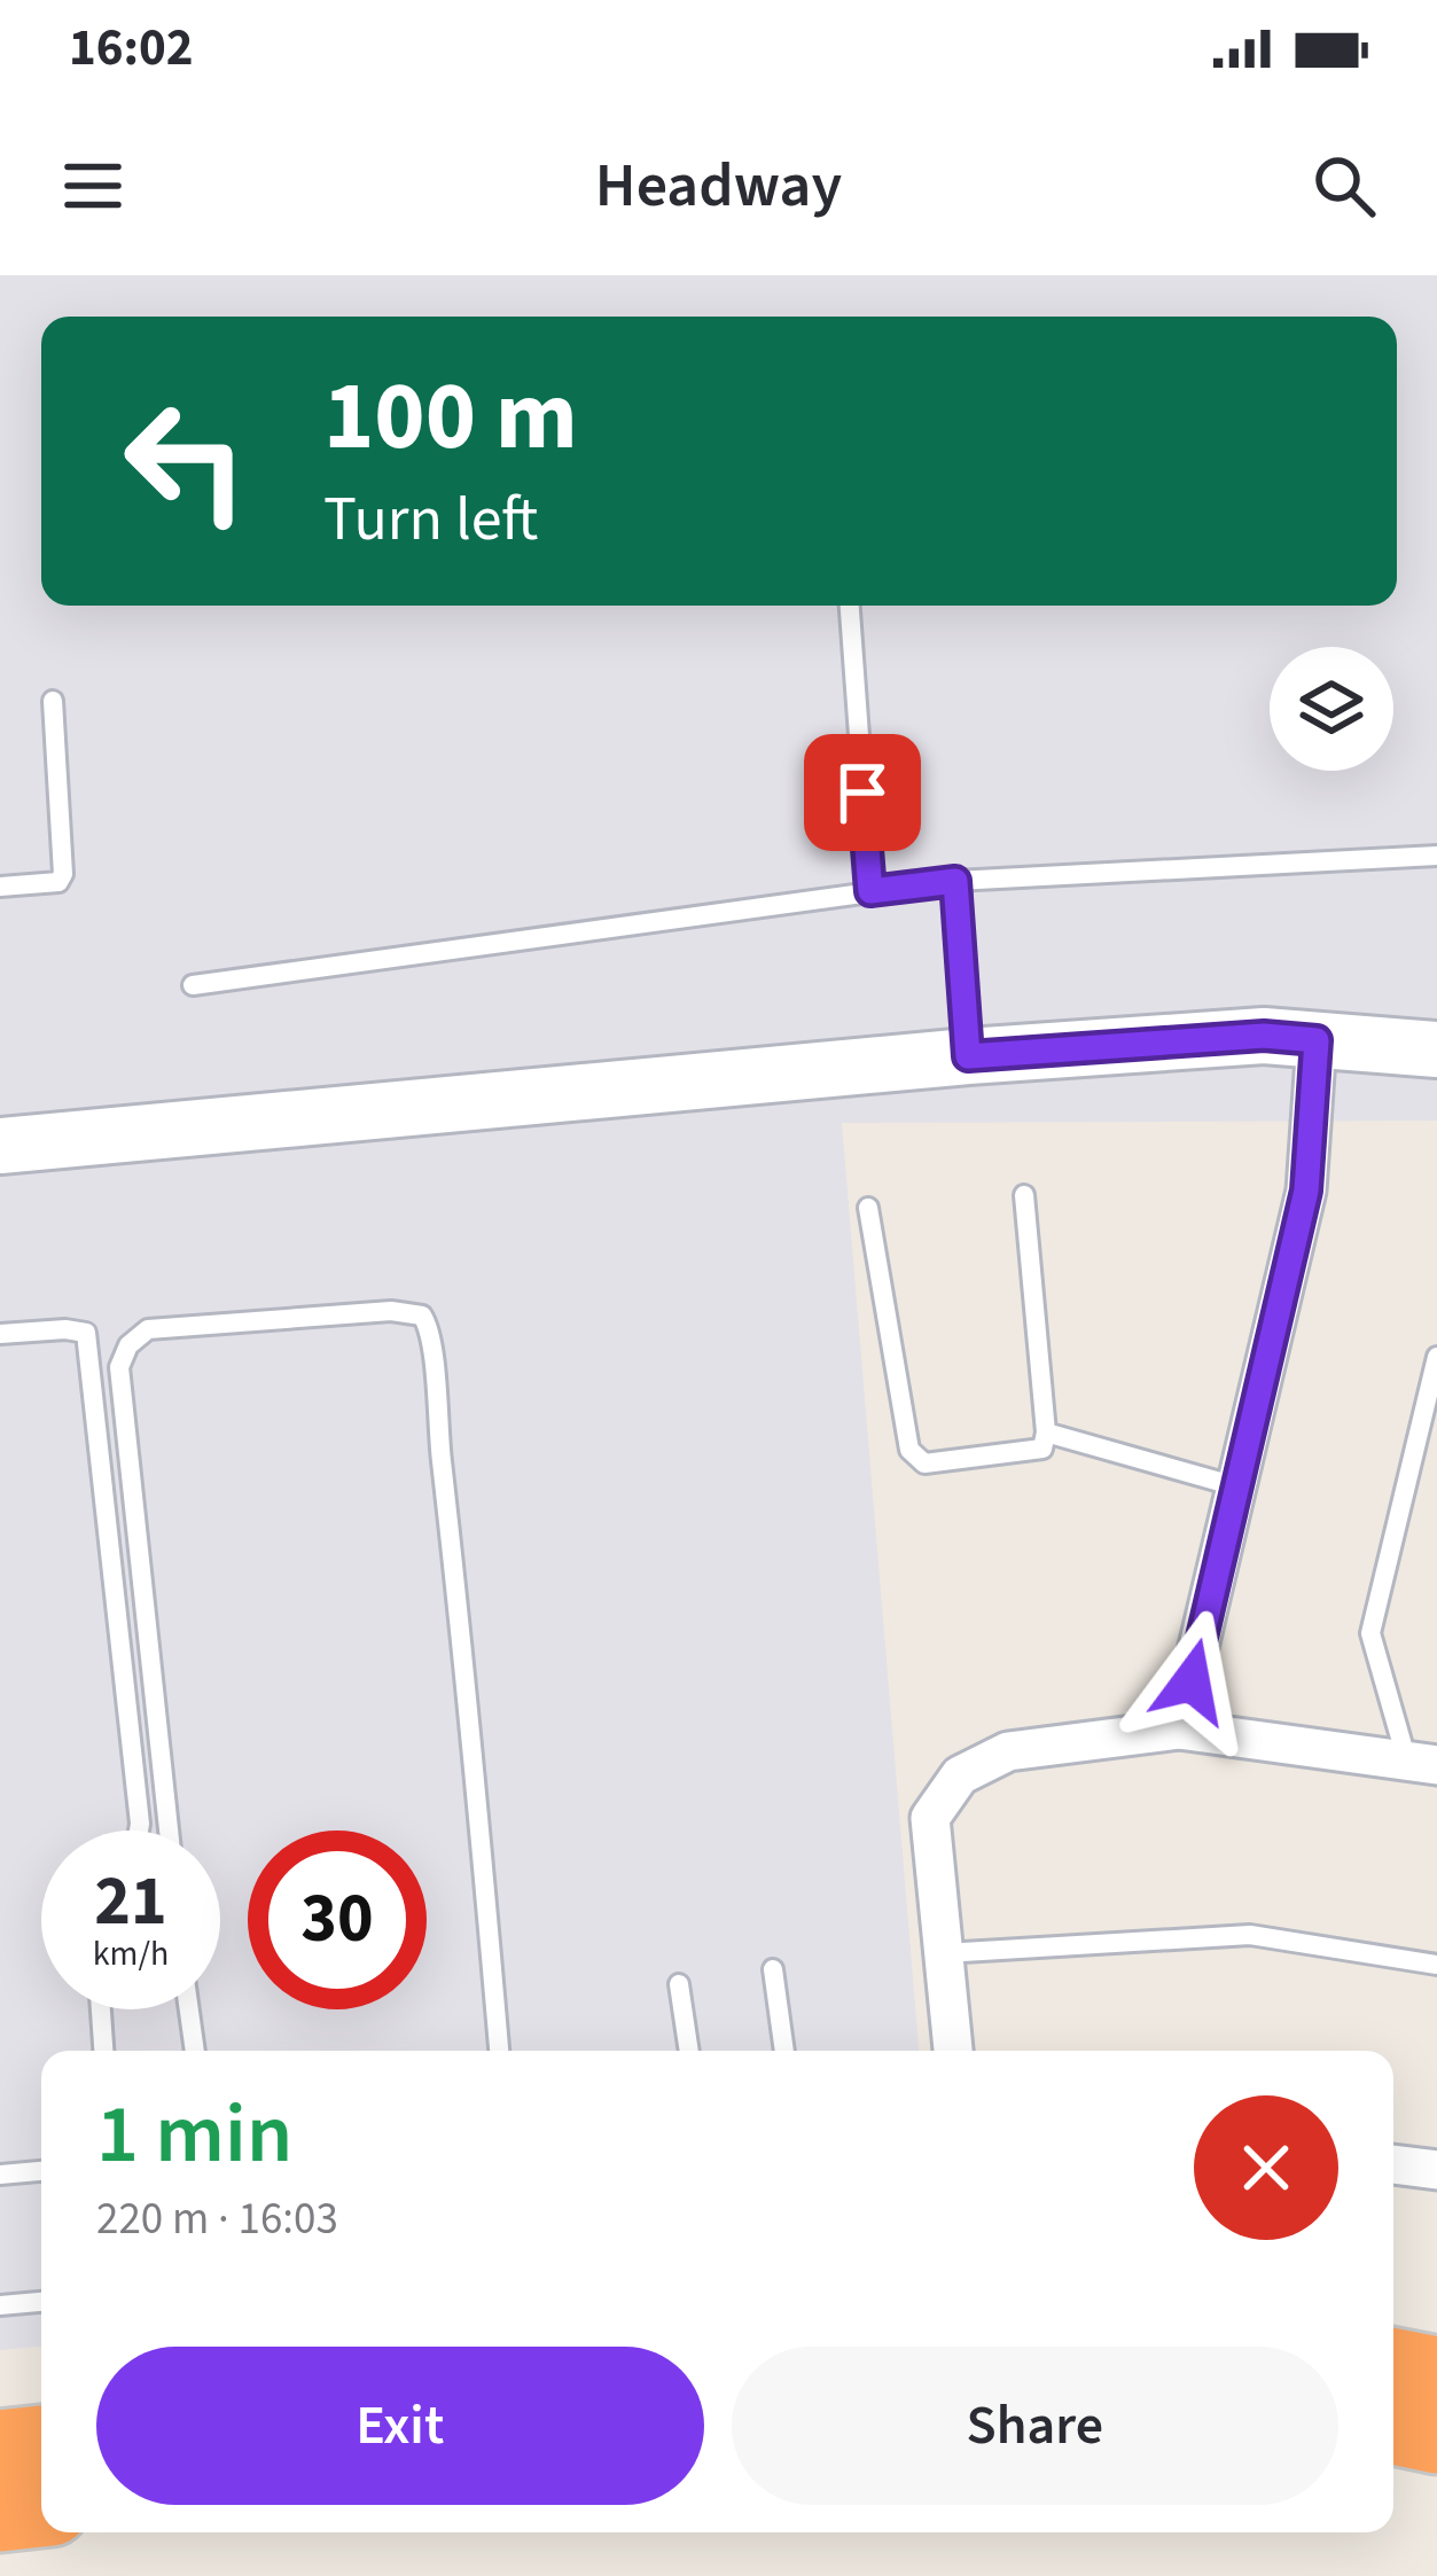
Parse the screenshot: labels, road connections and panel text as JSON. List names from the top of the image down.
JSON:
{
  "page": {
    "status": "16:02",
    "header": "Headway",
    "turn": ["100 m", "Turn left"],
    "speed": "21 km/h",
    "limit": "30",
    "heading": ["1 min", "220 m · 16:03"],
    "buttons": ["Exit", "Share"]
  }
}
